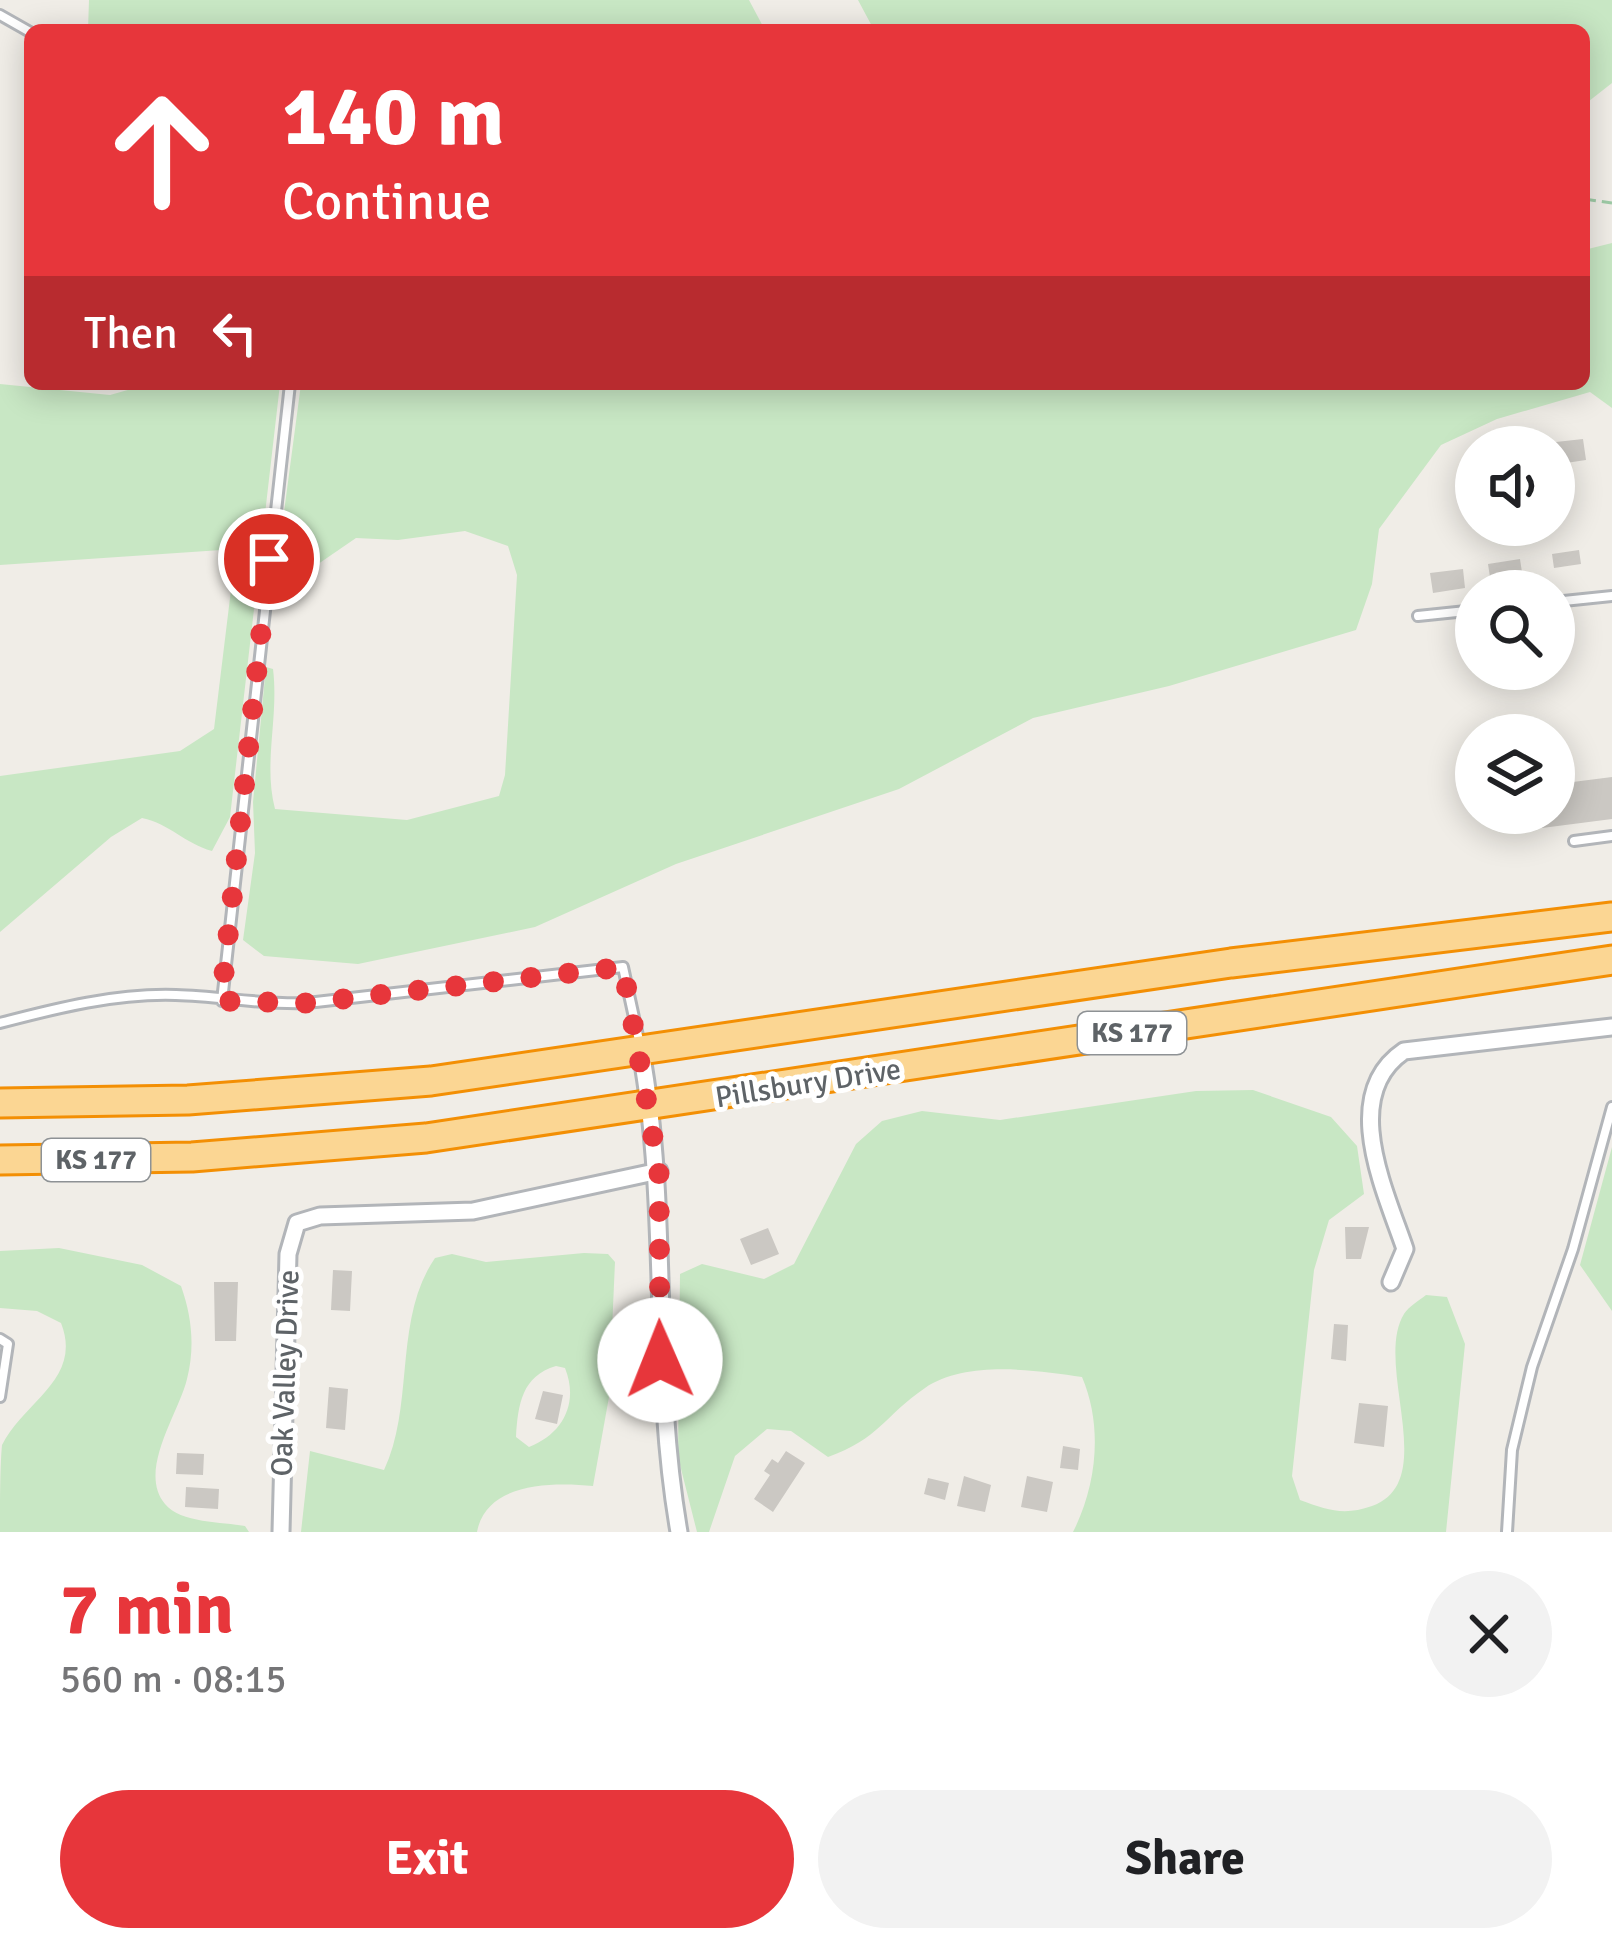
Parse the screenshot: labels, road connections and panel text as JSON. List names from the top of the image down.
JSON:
{
  "streets": {
    "highway": ["KS 177", "Pillsbury Drive"],
    "street": ["Oak Valley Drive"]
  },
  "page": {
    "turn": ["140 m", "Continue"],
    "then": "Then",
    "heading": ["7 min", "560 m · 08:15"],
    "buttons": ["Exit", "Share"]
  }
}
